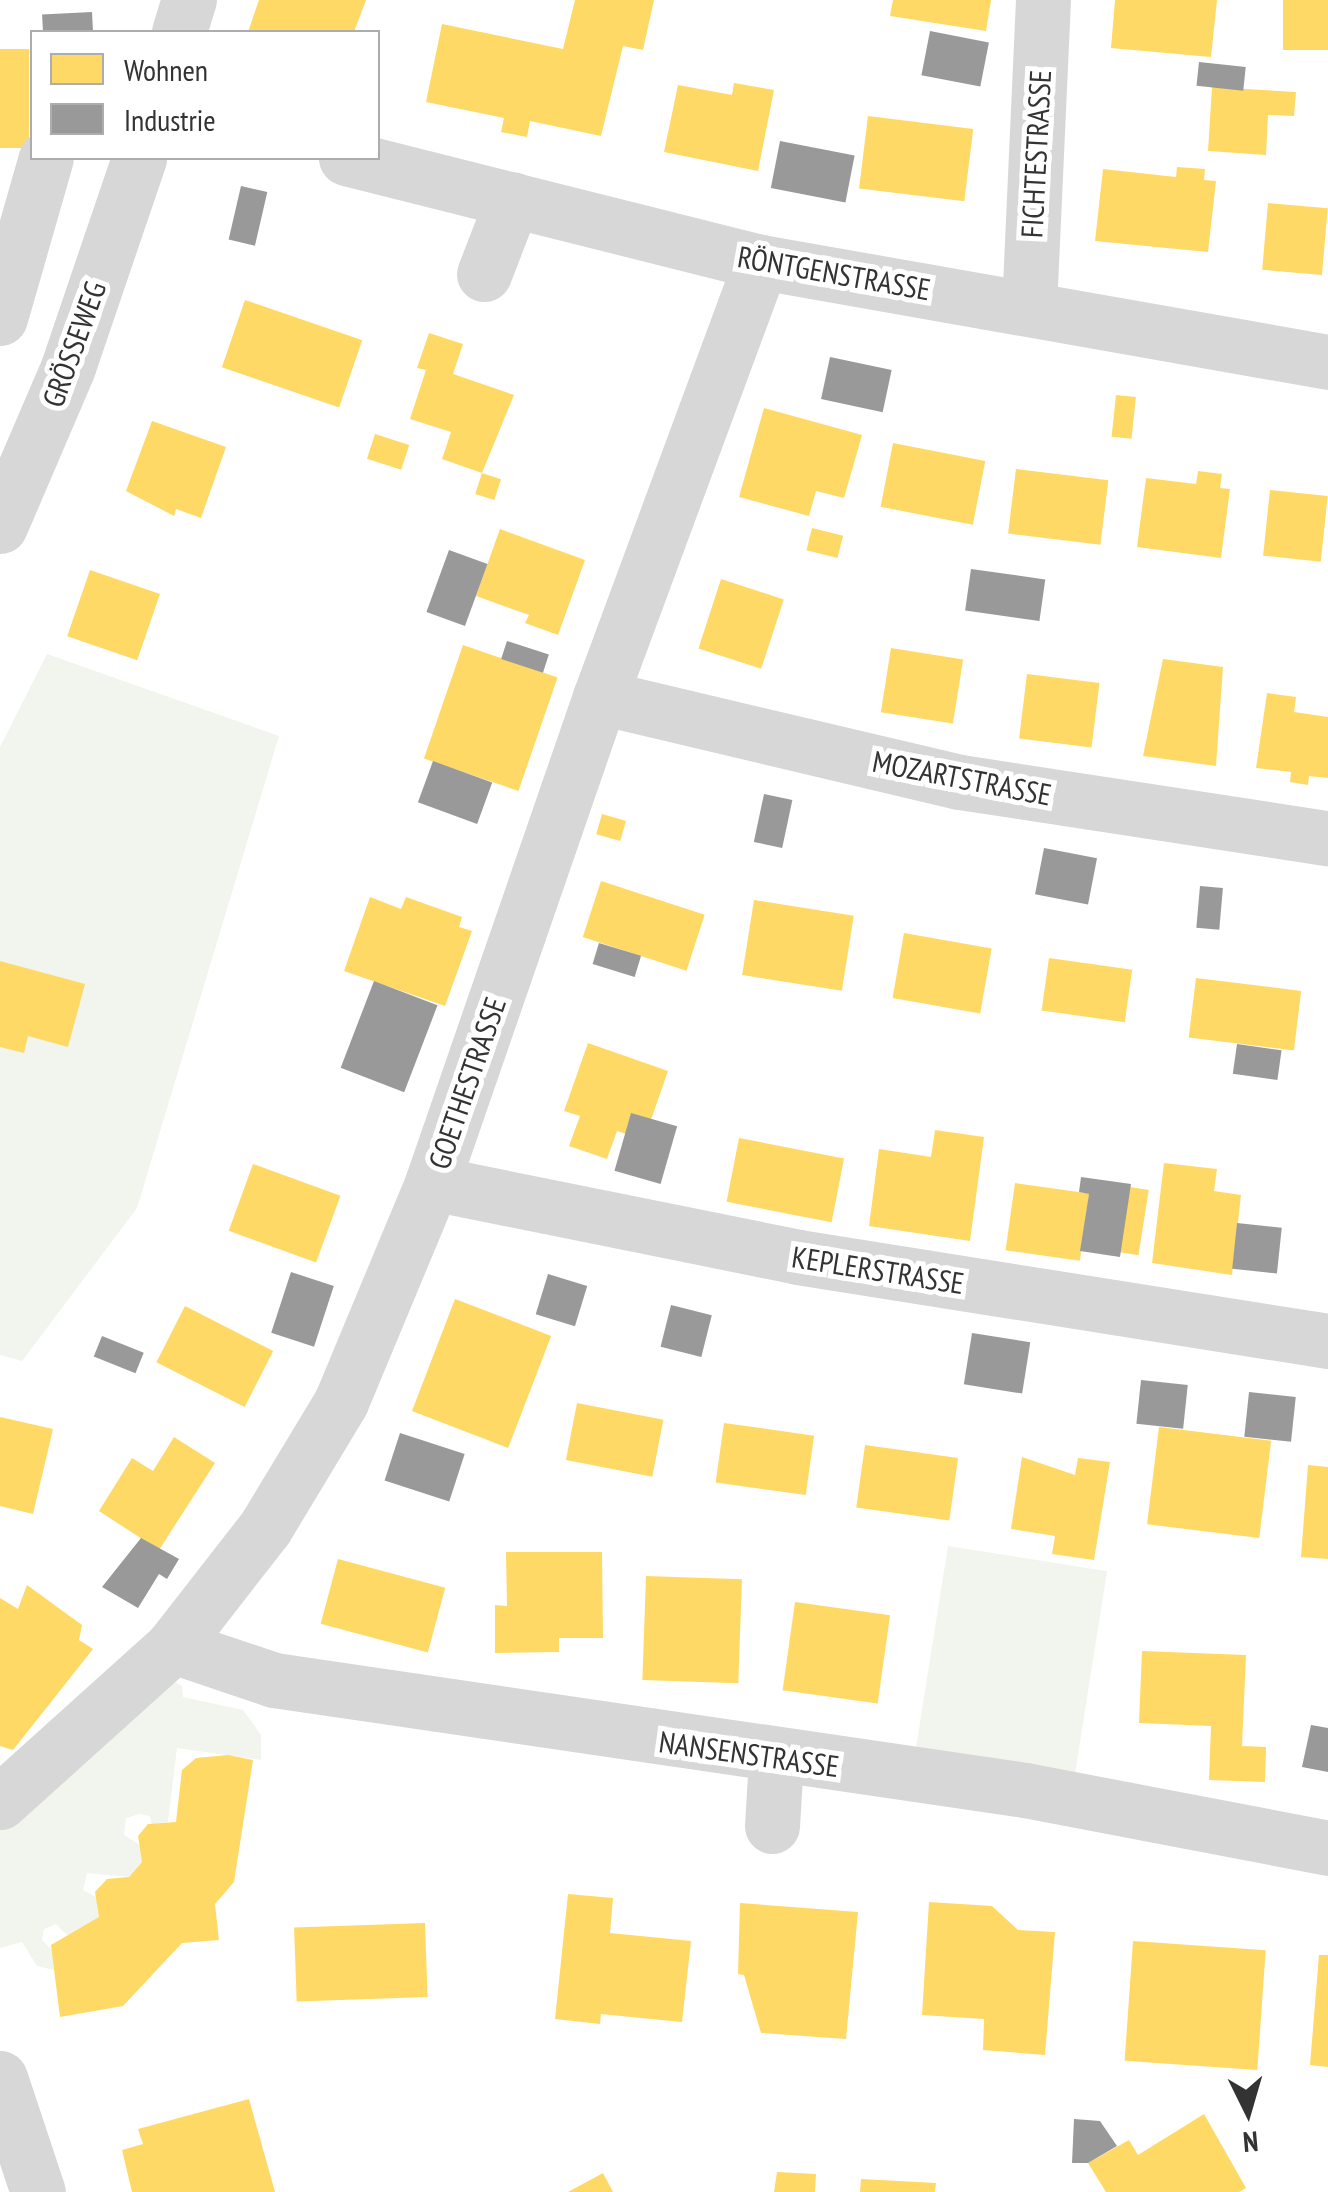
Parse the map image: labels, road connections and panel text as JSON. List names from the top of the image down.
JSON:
{
  "streets": {
    "street": [
      "FICHTESTRASSE",
      "RÖNTGENSTRASSE",
      "GRÖSSEWEG",
      "MOZARTSTRASSE",
      "GOETHESTRASSE",
      "KEPLERSTRASSE",
      "NANSENSTRASSE"
    ]
  },
  "crossings": [
    ["FICHTESTRASSE", "RÖNTGENSTRASSE"],
    ["RÖNTGENSTRASSE", "GOETHESTRASSE"],
    ["MOZARTSTRASSE", "GOETHESTRASSE"],
    ["GOETHESTRASSE", "KEPLERSTRASSE"],
    ["GOETHESTRASSE", "NANSENSTRASSE"]
  ],
  "legend": ["Wohnen", "Industrie"],
  "north": "bottom"
}
